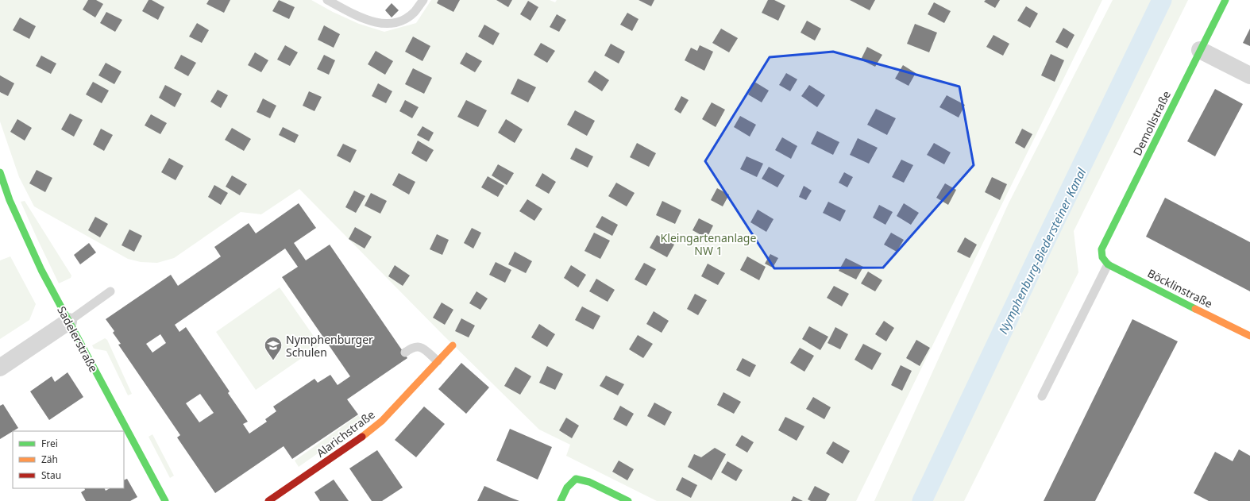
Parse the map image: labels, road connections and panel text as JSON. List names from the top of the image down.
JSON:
{
  "streets": {
    "street": [
      "Demollstraße",
      "Böcklinstraße",
      "Sadelerstraße",
      "Alarichstraße"
    ]
  },
  "crossings": [
    ["Demollstraße", "Böcklinstraße"]
  ],
  "water": ["Nymphenburg-Biedersteiner Kanal"],
  "parks": ["Kleingartenanlage NW 1"],
  "places": {
    "school or university": ["Nymphenburger Schulen"]
  },
  "legend": ["Frei", "Zäh", "Stau"]
}
